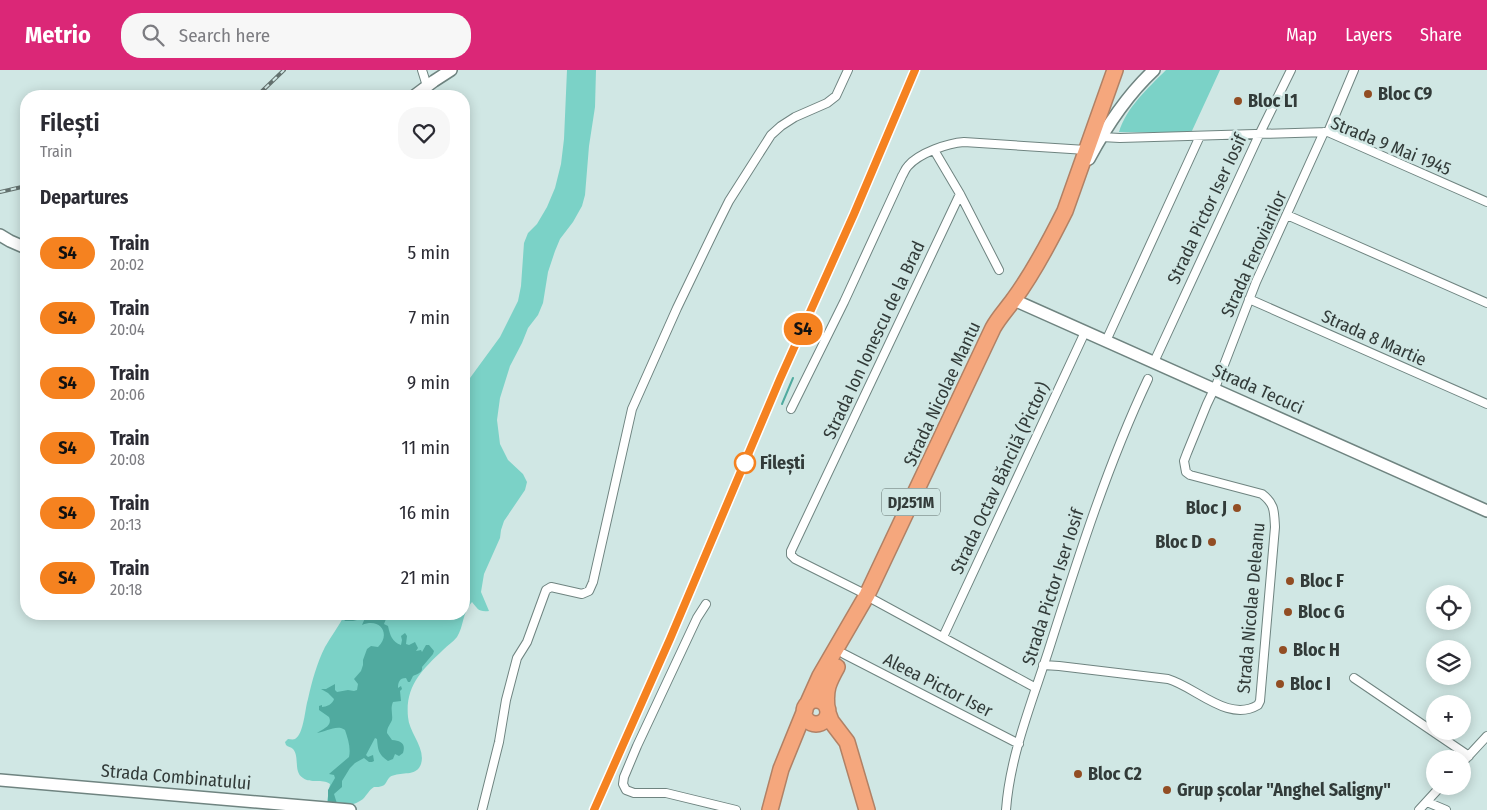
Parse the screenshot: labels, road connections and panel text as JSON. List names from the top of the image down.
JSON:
{
  "streets": {
    "highway": ["DJ251M"],
    "main road": ["Strada Tecuci", "Strada Combinatului"],
    "street": [
      "Strada 9 Mai 1945",
      "Strada Pictor Iser Iosif",
      "Strada Feroviarilor",
      "Strada 8 Martie",
      "Strada Ion Ionescu de la Brad",
      "Strada Octav Băncilă (Pictor)",
      "Strada Nicolae Deleanu",
      "Aleea Pictor Iser"
    ]
  },
  "crossings": [
    ["Strada 9 Mai 1945", "Strada Pictor Iser Iosif"],
    ["Strada 9 Mai 1945", "Strada Feroviarilor"],
    ["Strada 9 Mai 1945", "DJ251M"],
    ["Strada Pictor Iser Iosif", "Strada Tecuci"],
    ["Strada Pictor Iser Iosif", "Strada Nicolae Deleanu"],
    ["Strada Pictor Iser Iosif", "Aleea Pictor Iser"],
    ["Strada Feroviarilor", "Strada 8 Martie"],
    ["Strada Feroviarilor", "Strada Tecuci"],
    ["Strada Feroviarilor", "Strada Nicolae Deleanu"],
    ["Strada Ion Ionescu de la Brad", "DJ251M"],
    ["Strada Tecuci", "Strada Octav Băncilă (Pictor)"],
    ["Strada Tecuci", "DJ251M"],
    ["Strada Tecuci", "Strada Nicolae Deleanu"],
    ["DJ251M", "Aleea Pictor Iser"]
  ],
  "places": [
    "Bloc C9",
    "Bloc L1",
    "Filești",
    "Bloc J",
    "Bloc D",
    "Bloc F",
    "Bloc G",
    "Bloc H",
    "Bloc I",
    "Bloc C2",
    "Grup școlar \"Anghel Saligny\""
  ],
  "page": {
    "header": "Metrio",
    "search": "Search here",
    "nav": ["Map", "Layers", "Share"],
    "on_map": "S4",
    "heading": [
      ["Filești", "Train"],
      "Departures"
    ],
    "list": [
      {
        "mark": "S4",
        "name": "Train",
        "note": "20:02",
        "value": "5 min"
      },
      {
        "mark": "S4",
        "name": "Train",
        "note": "20:04",
        "value": "7 min"
      },
      {
        "mark": "S4",
        "name": "Train",
        "note": "20:06",
        "value": "9 min"
      },
      {
        "mark": "S4",
        "name": "Train",
        "note": "20:08",
        "value": "11 min"
      },
      {
        "mark": "S4",
        "name": "Train",
        "note": "20:13",
        "value": "16 min"
      },
      {
        "mark": "S4",
        "name": "Train",
        "note": "20:18",
        "value": "21 min"
      }
    ],
    "map_buttons": ["+", "−"]
  }
}
